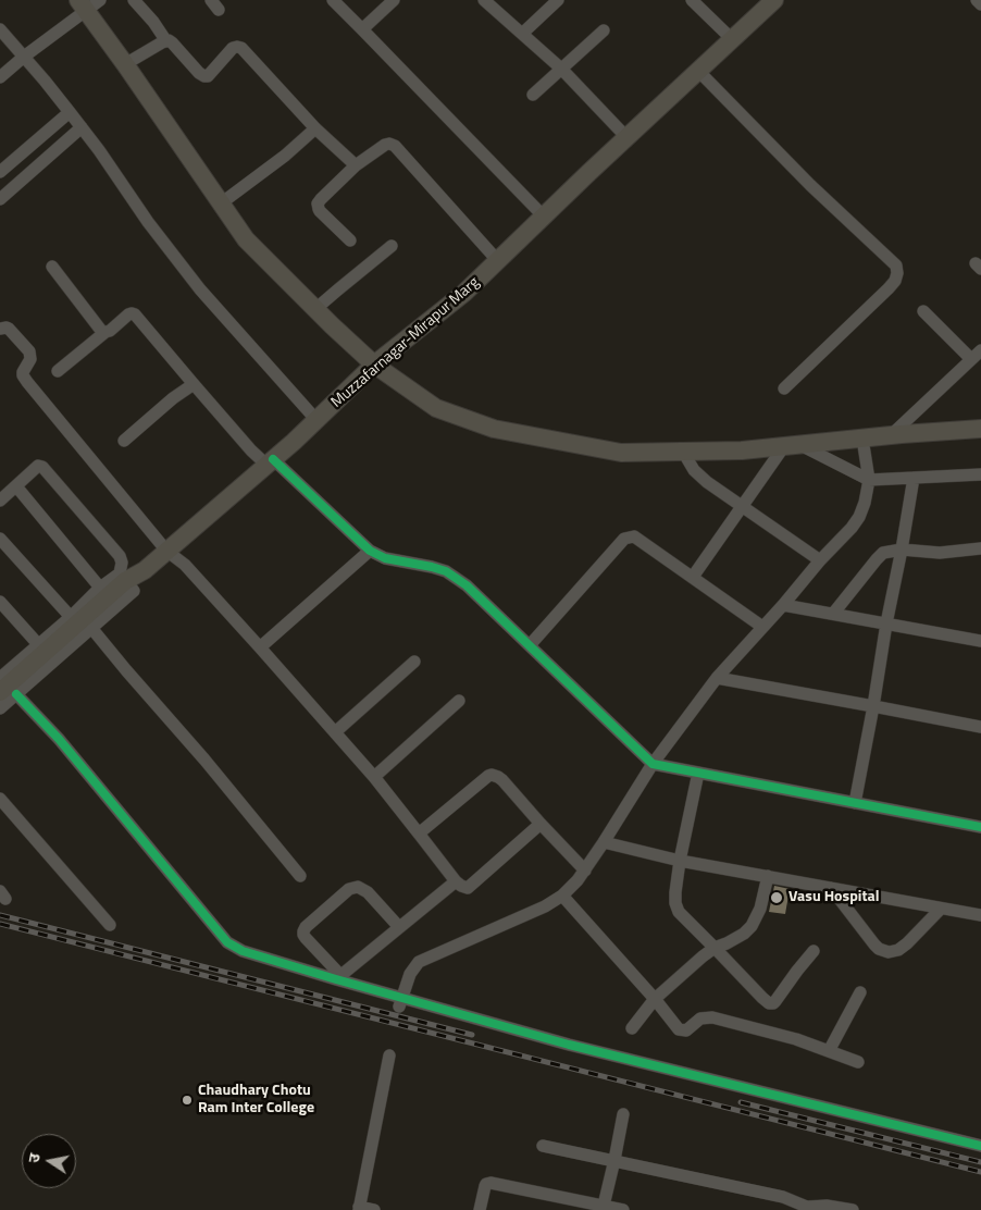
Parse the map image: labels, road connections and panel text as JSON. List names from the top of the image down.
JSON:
{
  "streets": {
    "main road": ["Muzzafarnagar-Mirapur Marg"]
  },
  "places": ["Vasu Hospital", "Chaudhary Chotu Ram Inter College"],
  "north": "left"
}
